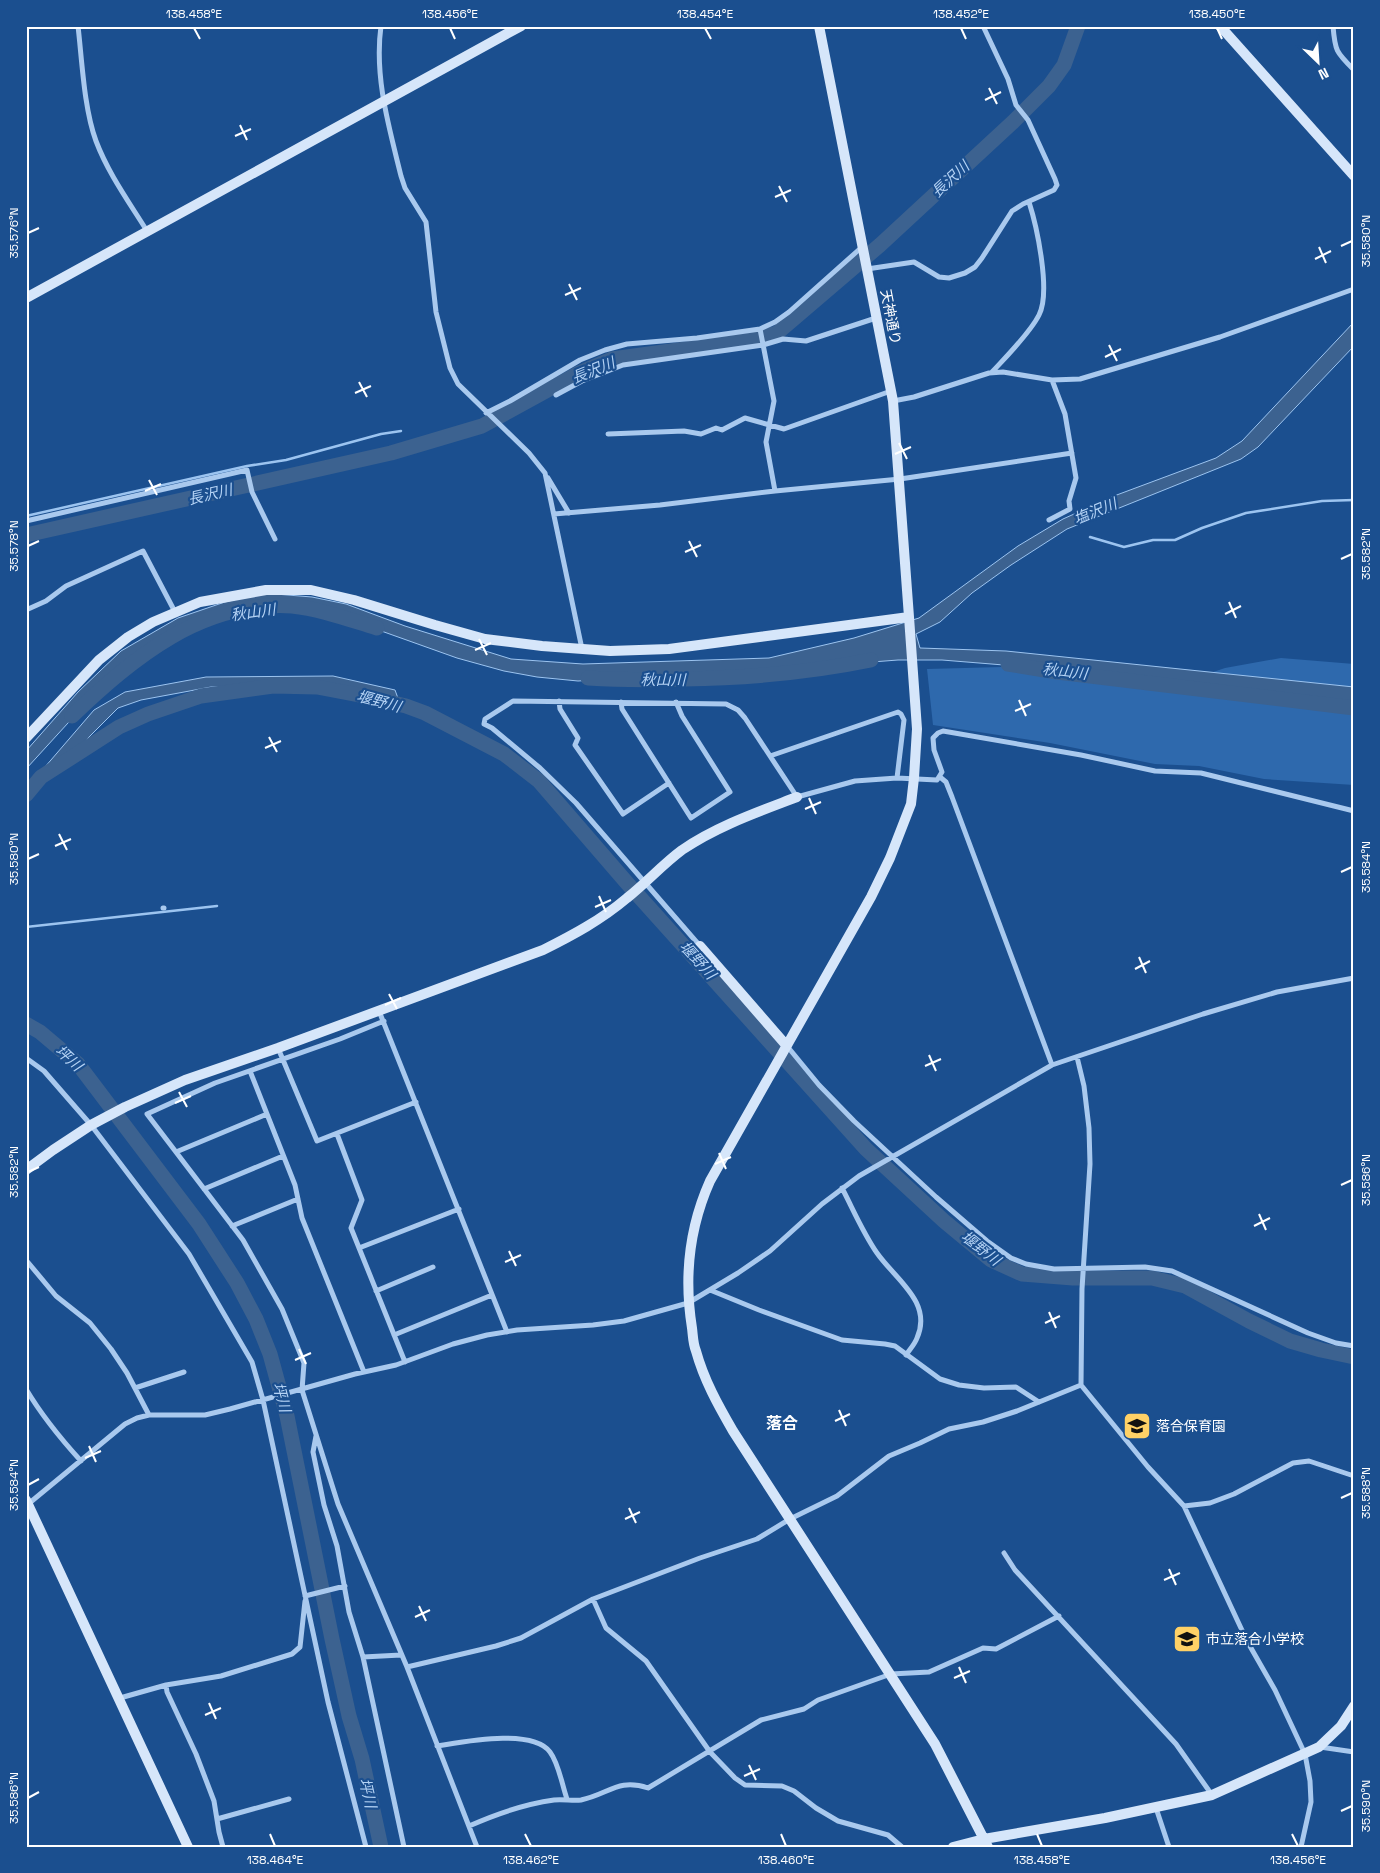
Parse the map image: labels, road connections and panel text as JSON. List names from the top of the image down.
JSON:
{
  "streets": {
    "street": ["天神通り"]
  },
  "districts": ["落合"],
  "water": [
    "長沢川",
    "塩沢川",
    "秋山川",
    "堰野川",
    "坪川"
  ],
  "places": {
    "school or university": ["落合保育園", "市立落合小学校"]
  },
  "north": "bottom right",
  "coordinates": [
    "138.458°E",
    "138.456°E",
    "138.454°E",
    "138.452°E",
    "138.450°E",
    "35.576°N",
    "35.580°N",
    "35.578°N",
    "35.582°N",
    "35.584°N",
    "35.586°N",
    "35.588°N",
    "35.590°N",
    "138.464°E",
    "138.462°E",
    "138.460°E"
  ]
}
